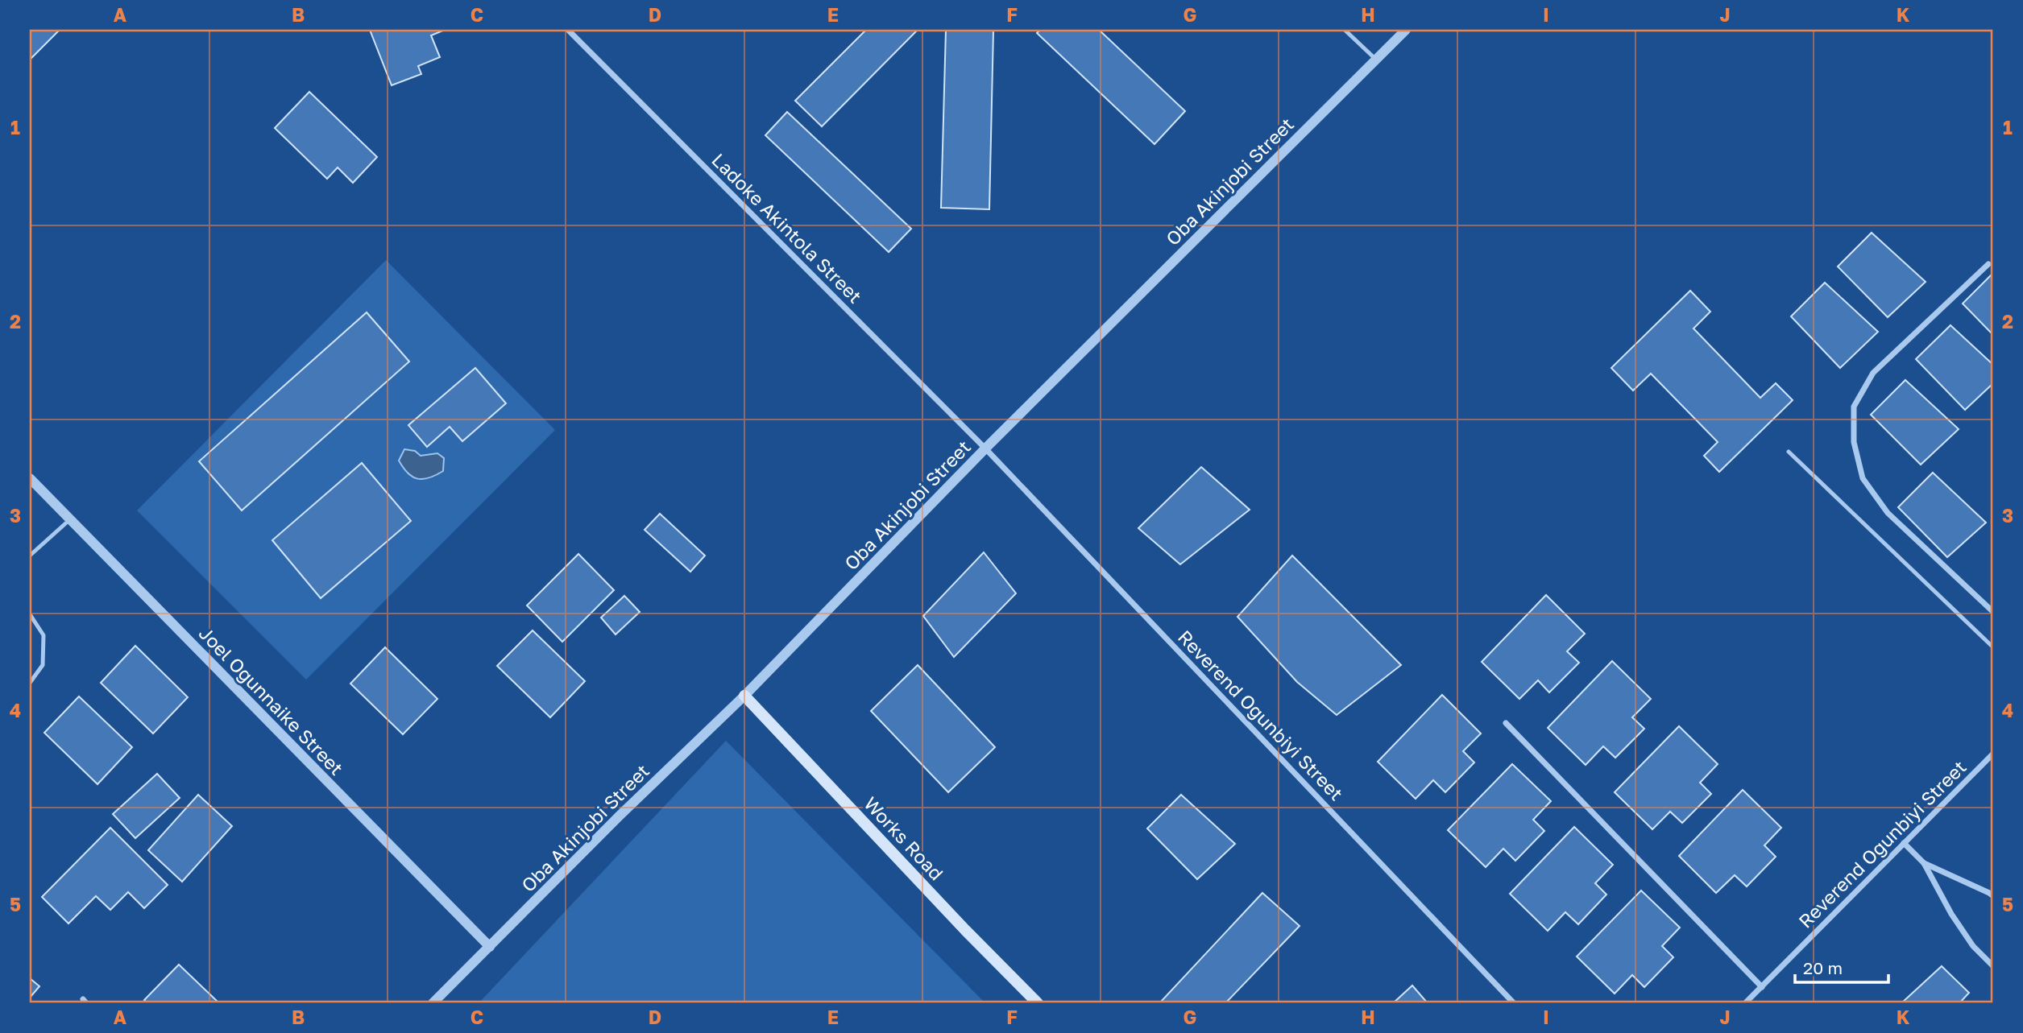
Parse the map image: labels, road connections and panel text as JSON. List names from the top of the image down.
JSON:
{
  "streets": {
    "main road": ["Works Road"],
    "street": [
      "Oba Akinjobi Street",
      "Ladoke Akintola Street",
      "Joel Ogunnaike Street",
      "Reverend Ogunbiyi Street"
    ]
  },
  "crossings": [
    ["Oba Akinjobi Street", "Ladoke Akintola Street"],
    ["Oba Akinjobi Street", "Joel Ogunnaike Street"],
    ["Oba Akinjobi Street", "Reverend Ogunbiyi Street"],
    ["Oba Akinjobi Street", "Works Road"],
    ["Ladoke Akintola Street", "Reverend Ogunbiyi Street"]
  ],
  "scale_bar": "20 m",
  "grid": {
    "columns": [
      "A",
      "B",
      "C",
      "D",
      "E",
      "F",
      "G",
      "H",
      "I",
      "J",
      "K"
    ],
    "rows": [
      "1",
      "2",
      "3",
      "4",
      "5"
    ]
  }
}
